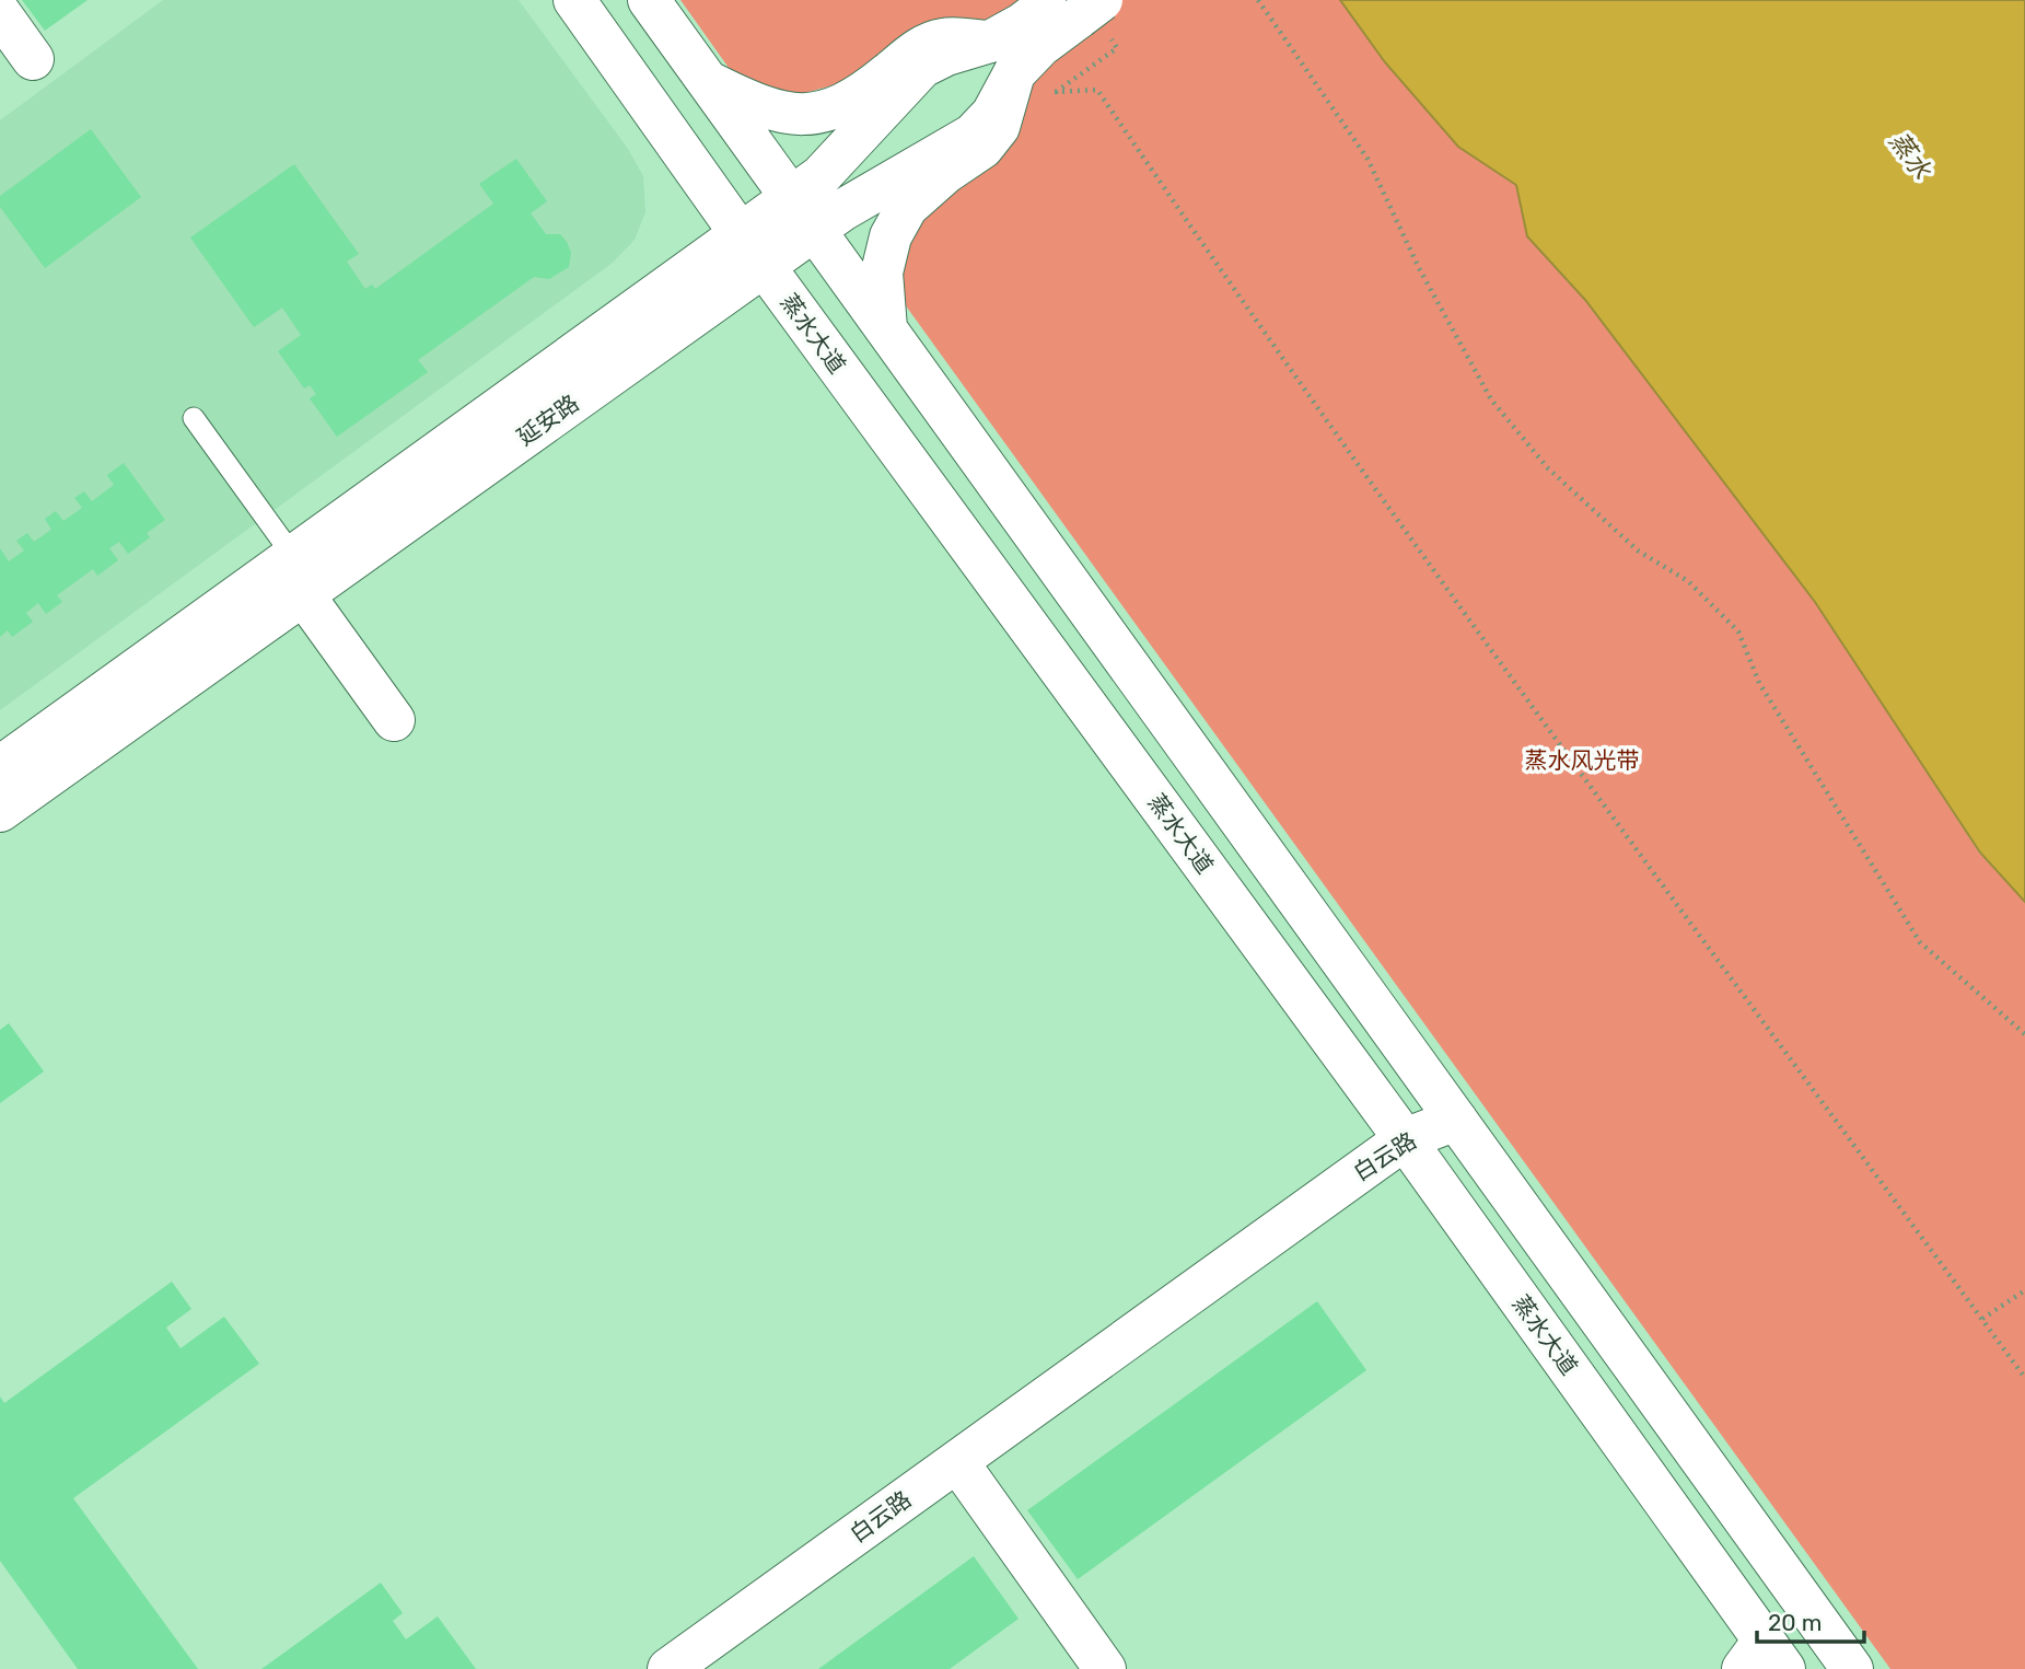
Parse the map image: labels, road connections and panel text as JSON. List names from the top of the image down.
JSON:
{
  "streets": {
    "main road": ["蒸水大道", "延安路", "白云路"]
  },
  "crossings": [
    ["蒸水大道", "延安路"],
    ["蒸水大道", "白云路"]
  ],
  "water": ["蒸水"],
  "parks": ["蒸水风光带"],
  "scale_bar": "20 m"
}
